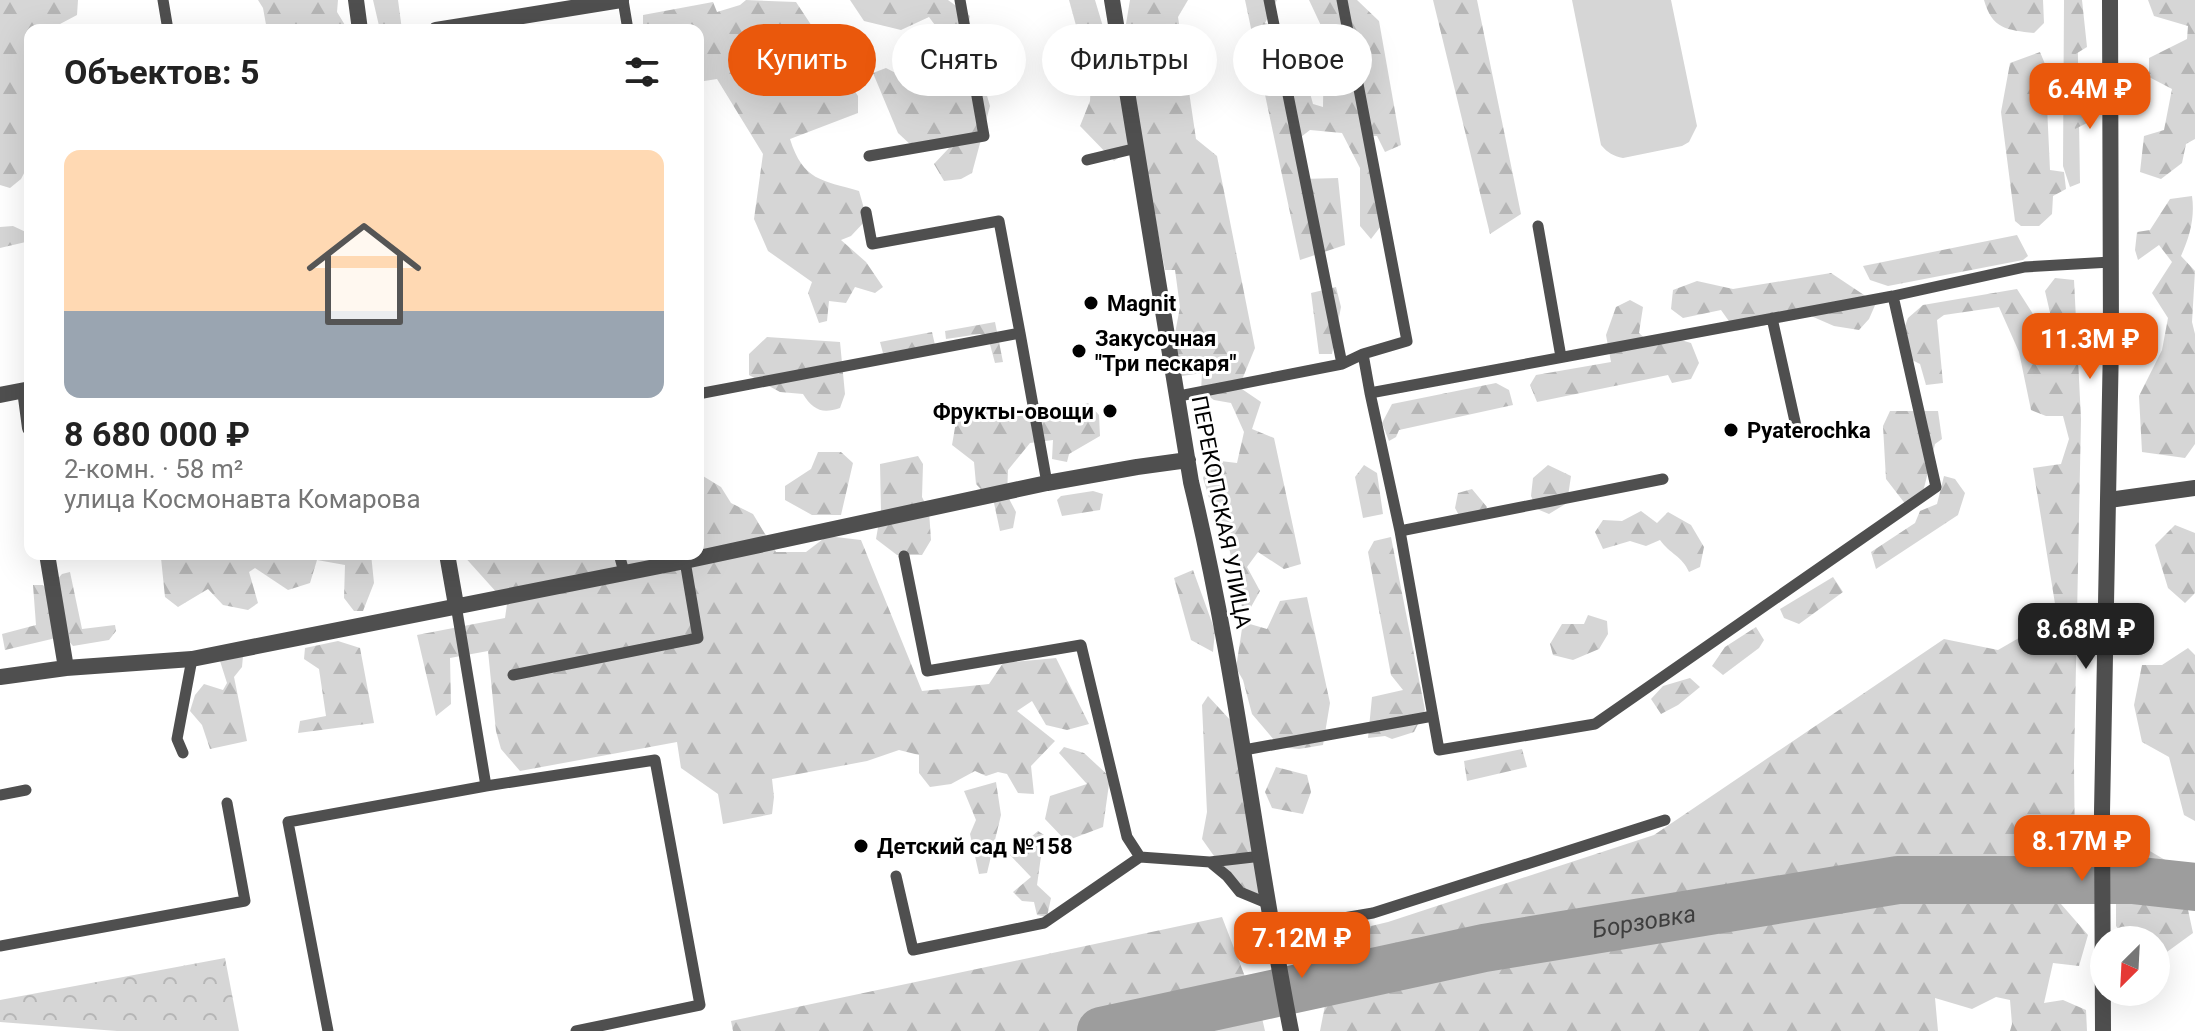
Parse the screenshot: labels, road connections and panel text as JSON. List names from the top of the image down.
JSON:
{
  "streets": {
    "street": ["ПЕРЕКОПСКАЯ УЛИЦА"]
  },
  "water": ["Борзовка"],
  "places": [
    "Magnit",
    "Закусочная \"Три пескаря\"",
    "Фрукты-овощи",
    "Pyaterochka",
    "Детский сад №158"
  ],
  "north": "bottom left",
  "page": {
    "chip": [
      "Купить",
      "Снять",
      "Фильтры",
      "Новое"
    ],
    "heading": "Объектов: 5",
    "price": [
      "6.4M ₽",
      "11.3M ₽",
      "8.68M ₽",
      "8.17M ₽",
      "7.12M ₽"
    ],
    "list": [
      {
        "name": "8 680 000 ₽",
        "note": "2-комн. · 58 m² · улица Космонавта Комарова"
      }
    ]
  }
}
